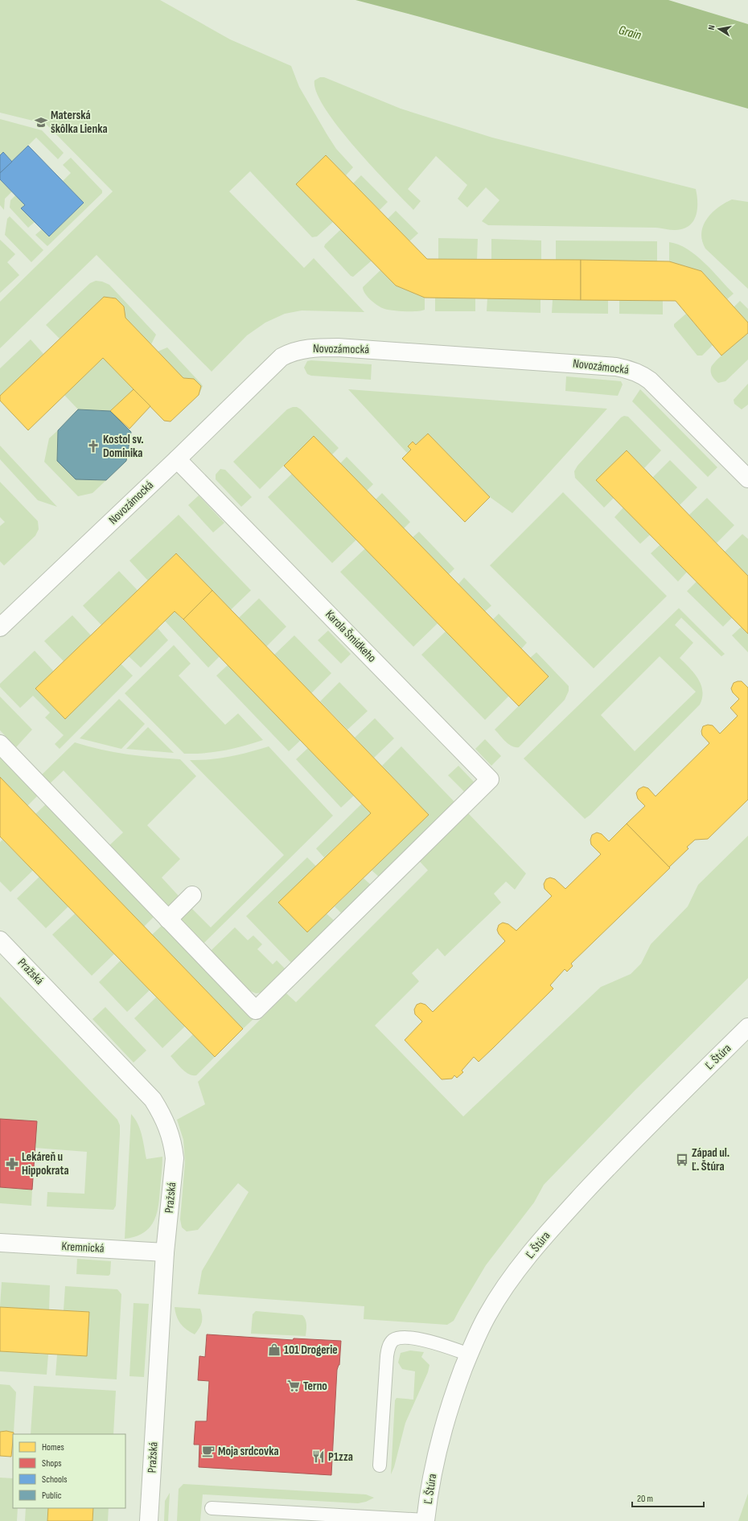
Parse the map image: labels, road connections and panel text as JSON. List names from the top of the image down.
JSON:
{
  "streets": {
    "street": [
      "Novozámocká",
      "Karola Šmidkeho",
      "Pražská",
      "Ľ. Štúra",
      "Kremnická"
    ]
  },
  "crossings": [
    ["Novozámocká", "Karola Šmidkeho"],
    ["Pražská", "Kremnická"]
  ],
  "water": ["Grain"],
  "places": {
    "school or university": ["Materská škôlka Lienka"],
    "church": ["Kostol sv. Dominika"],
    "bus stop": ["Západ ul. Ľ. Štúra"],
    "pharmacy": ["Lekáreň u Hippokrata"],
    "shop": ["101 Drogerie"],
    "supermarket": ["Terno"],
    "cafe": ["Moja srdcovka"],
    "restaurant": ["P1zza"]
  },
  "legend": [
    "Homes",
    "Shops",
    "Schools",
    "Public"
  ],
  "scale_bar": "20 m",
  "north": "left"
}
